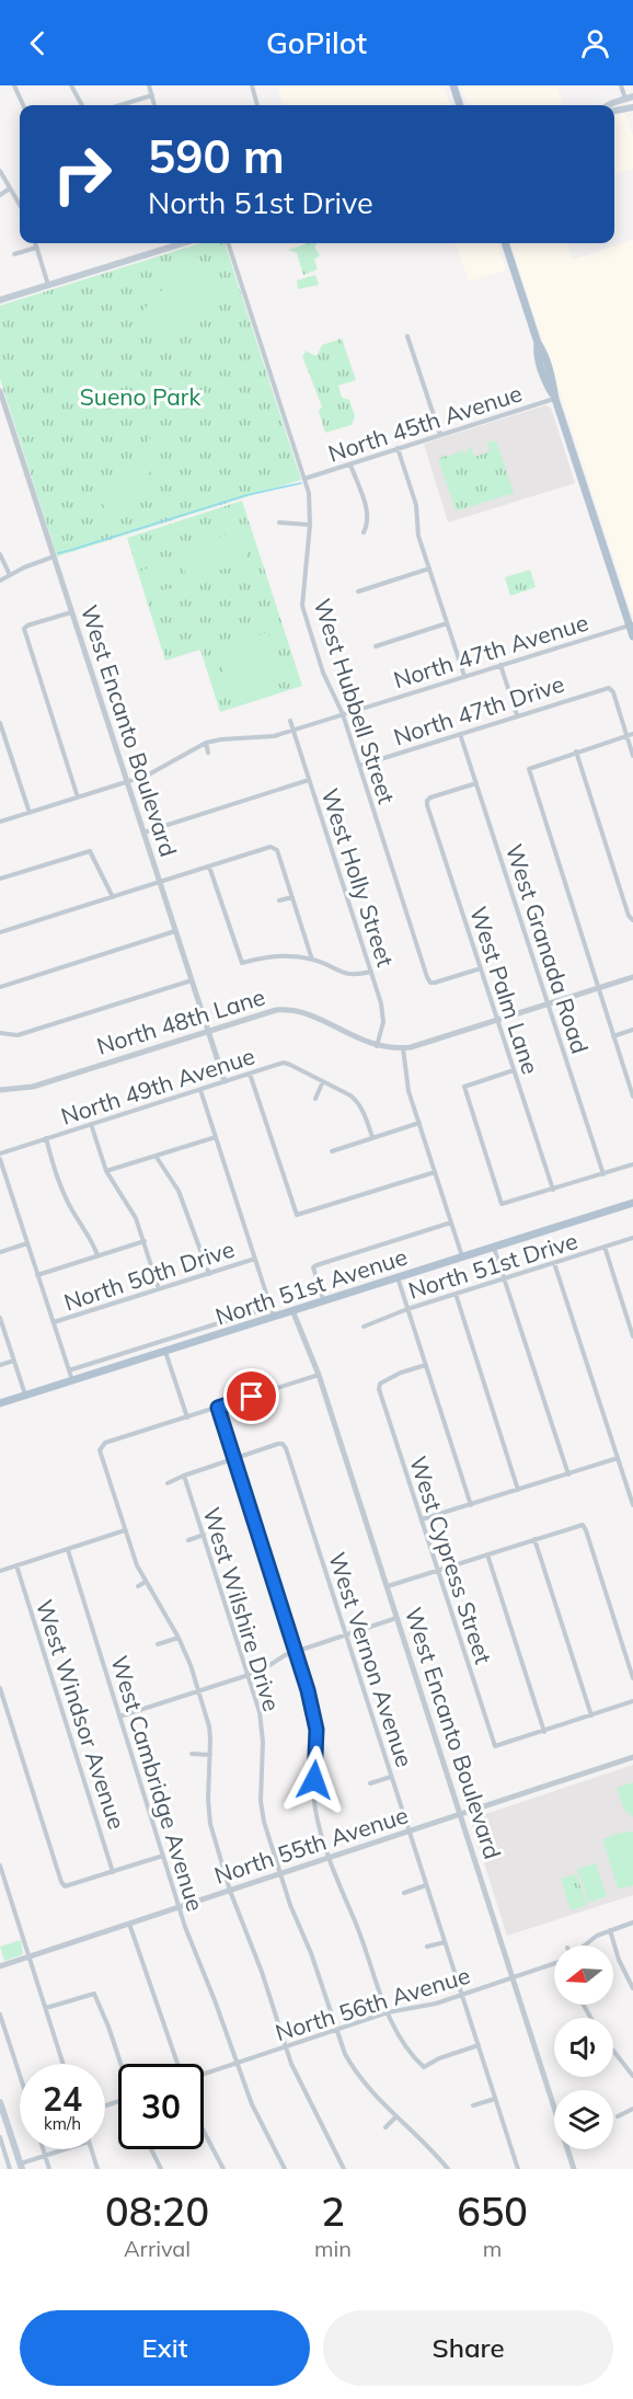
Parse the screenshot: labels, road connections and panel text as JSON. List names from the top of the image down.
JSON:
{
  "streets": {
    "main road": ["North 51st Avenue"],
    "street": [
      "North 45th Avenue",
      "North 47th Avenue",
      "West Hubbell Street",
      "North 47th Drive",
      "West Encanto Boulevard",
      "West Holly Street",
      "West Granada Road",
      "West Palm Lane",
      "North 48th Lane",
      "North 49th Avenue",
      "North 51st Drive",
      "North 50th Drive",
      "West Cypress Street",
      "West Wilshire Drive",
      "West Vernon Avenue",
      "West Windsor Avenue",
      "West Cambridge Avenue",
      "North 55th Avenue",
      "North 56th Avenue"
    ]
  },
  "crossings": [
    ["North 45th Avenue", "West Hubbell Street"],
    ["North 47th Avenue", "West Hubbell Street"],
    ["North 47th Avenue", "West Encanto Boulevard"],
    ["North 47th Avenue", "West Holly Street"],
    ["West Hubbell Street", "North 47th Drive"],
    ["West Hubbell Street", "West Palm Lane"],
    ["North 47th Drive", "West Granada Road"],
    ["West Encanto Boulevard", "North 48th Lane"],
    ["West Encanto Boulevard", "North 49th Avenue"],
    ["West Encanto Boulevard", "North 51st Avenue"],
    ["West Encanto Boulevard", "North 55th Avenue"],
    ["West Encanto Boulevard", "North 56th Avenue"],
    ["West Holly Street", "North 48th Lane"],
    ["West Granada Road", "West Palm Lane"],
    ["West Granada Road", "North 48th Lane"],
    ["West Palm Lane", "North 48th Lane"],
    ["West Wilshire Drive", "North 55th Avenue"],
    ["West Wilshire Drive", "North 56th Avenue"],
    ["West Vernon Avenue", "North 55th Avenue"],
    ["West Vernon Avenue", "North 56th Avenue"],
    ["West Cambridge Avenue", "North 55th Avenue"],
    ["West Cambridge Avenue", "North 56th Avenue"]
  ],
  "parks": ["Sueno Park"],
  "north": "left",
  "page": {
    "header": "GoPilot",
    "turn": ["590 m", "North 51st Drive"],
    "speed": "24 km/h",
    "limit": "30",
    "eta": [
      "08:20",
      "Arrival",
      "2",
      "min",
      "650",
      "m"
    ],
    "buttons": ["Exit", "Share"]
  }
}
